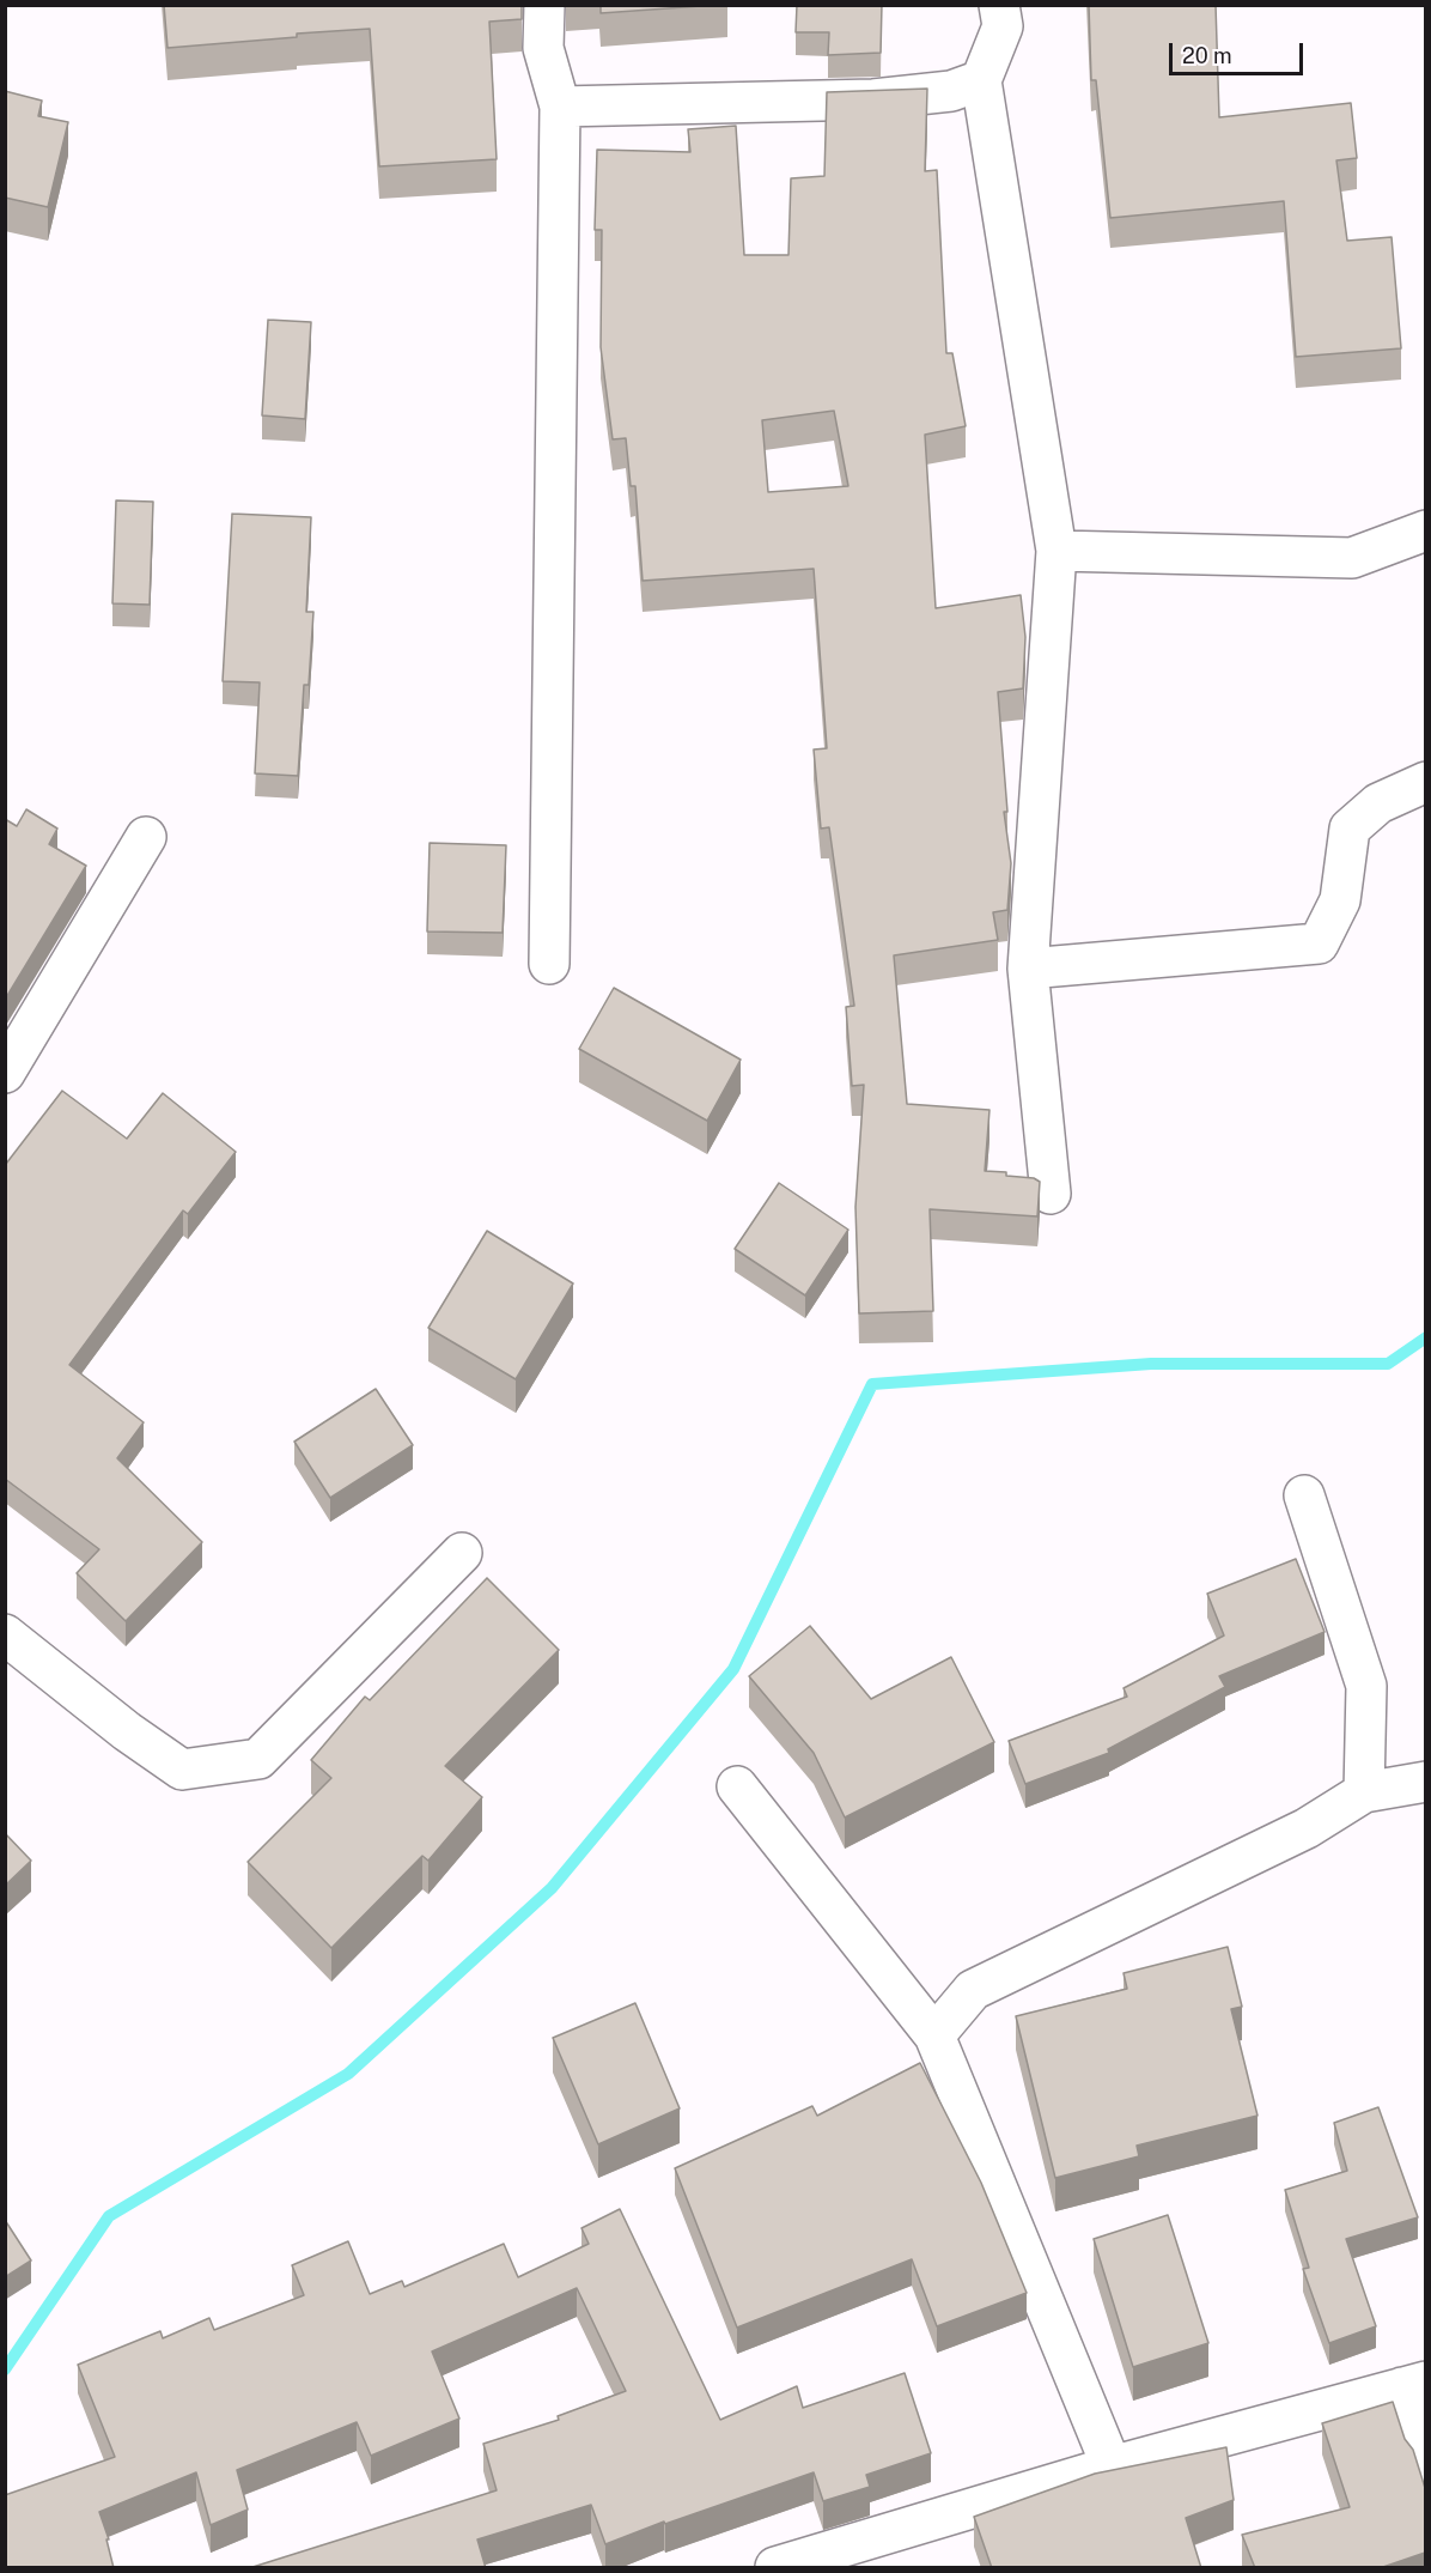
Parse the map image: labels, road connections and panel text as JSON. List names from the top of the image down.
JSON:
{
  "scale_bar": "20 m"
}
